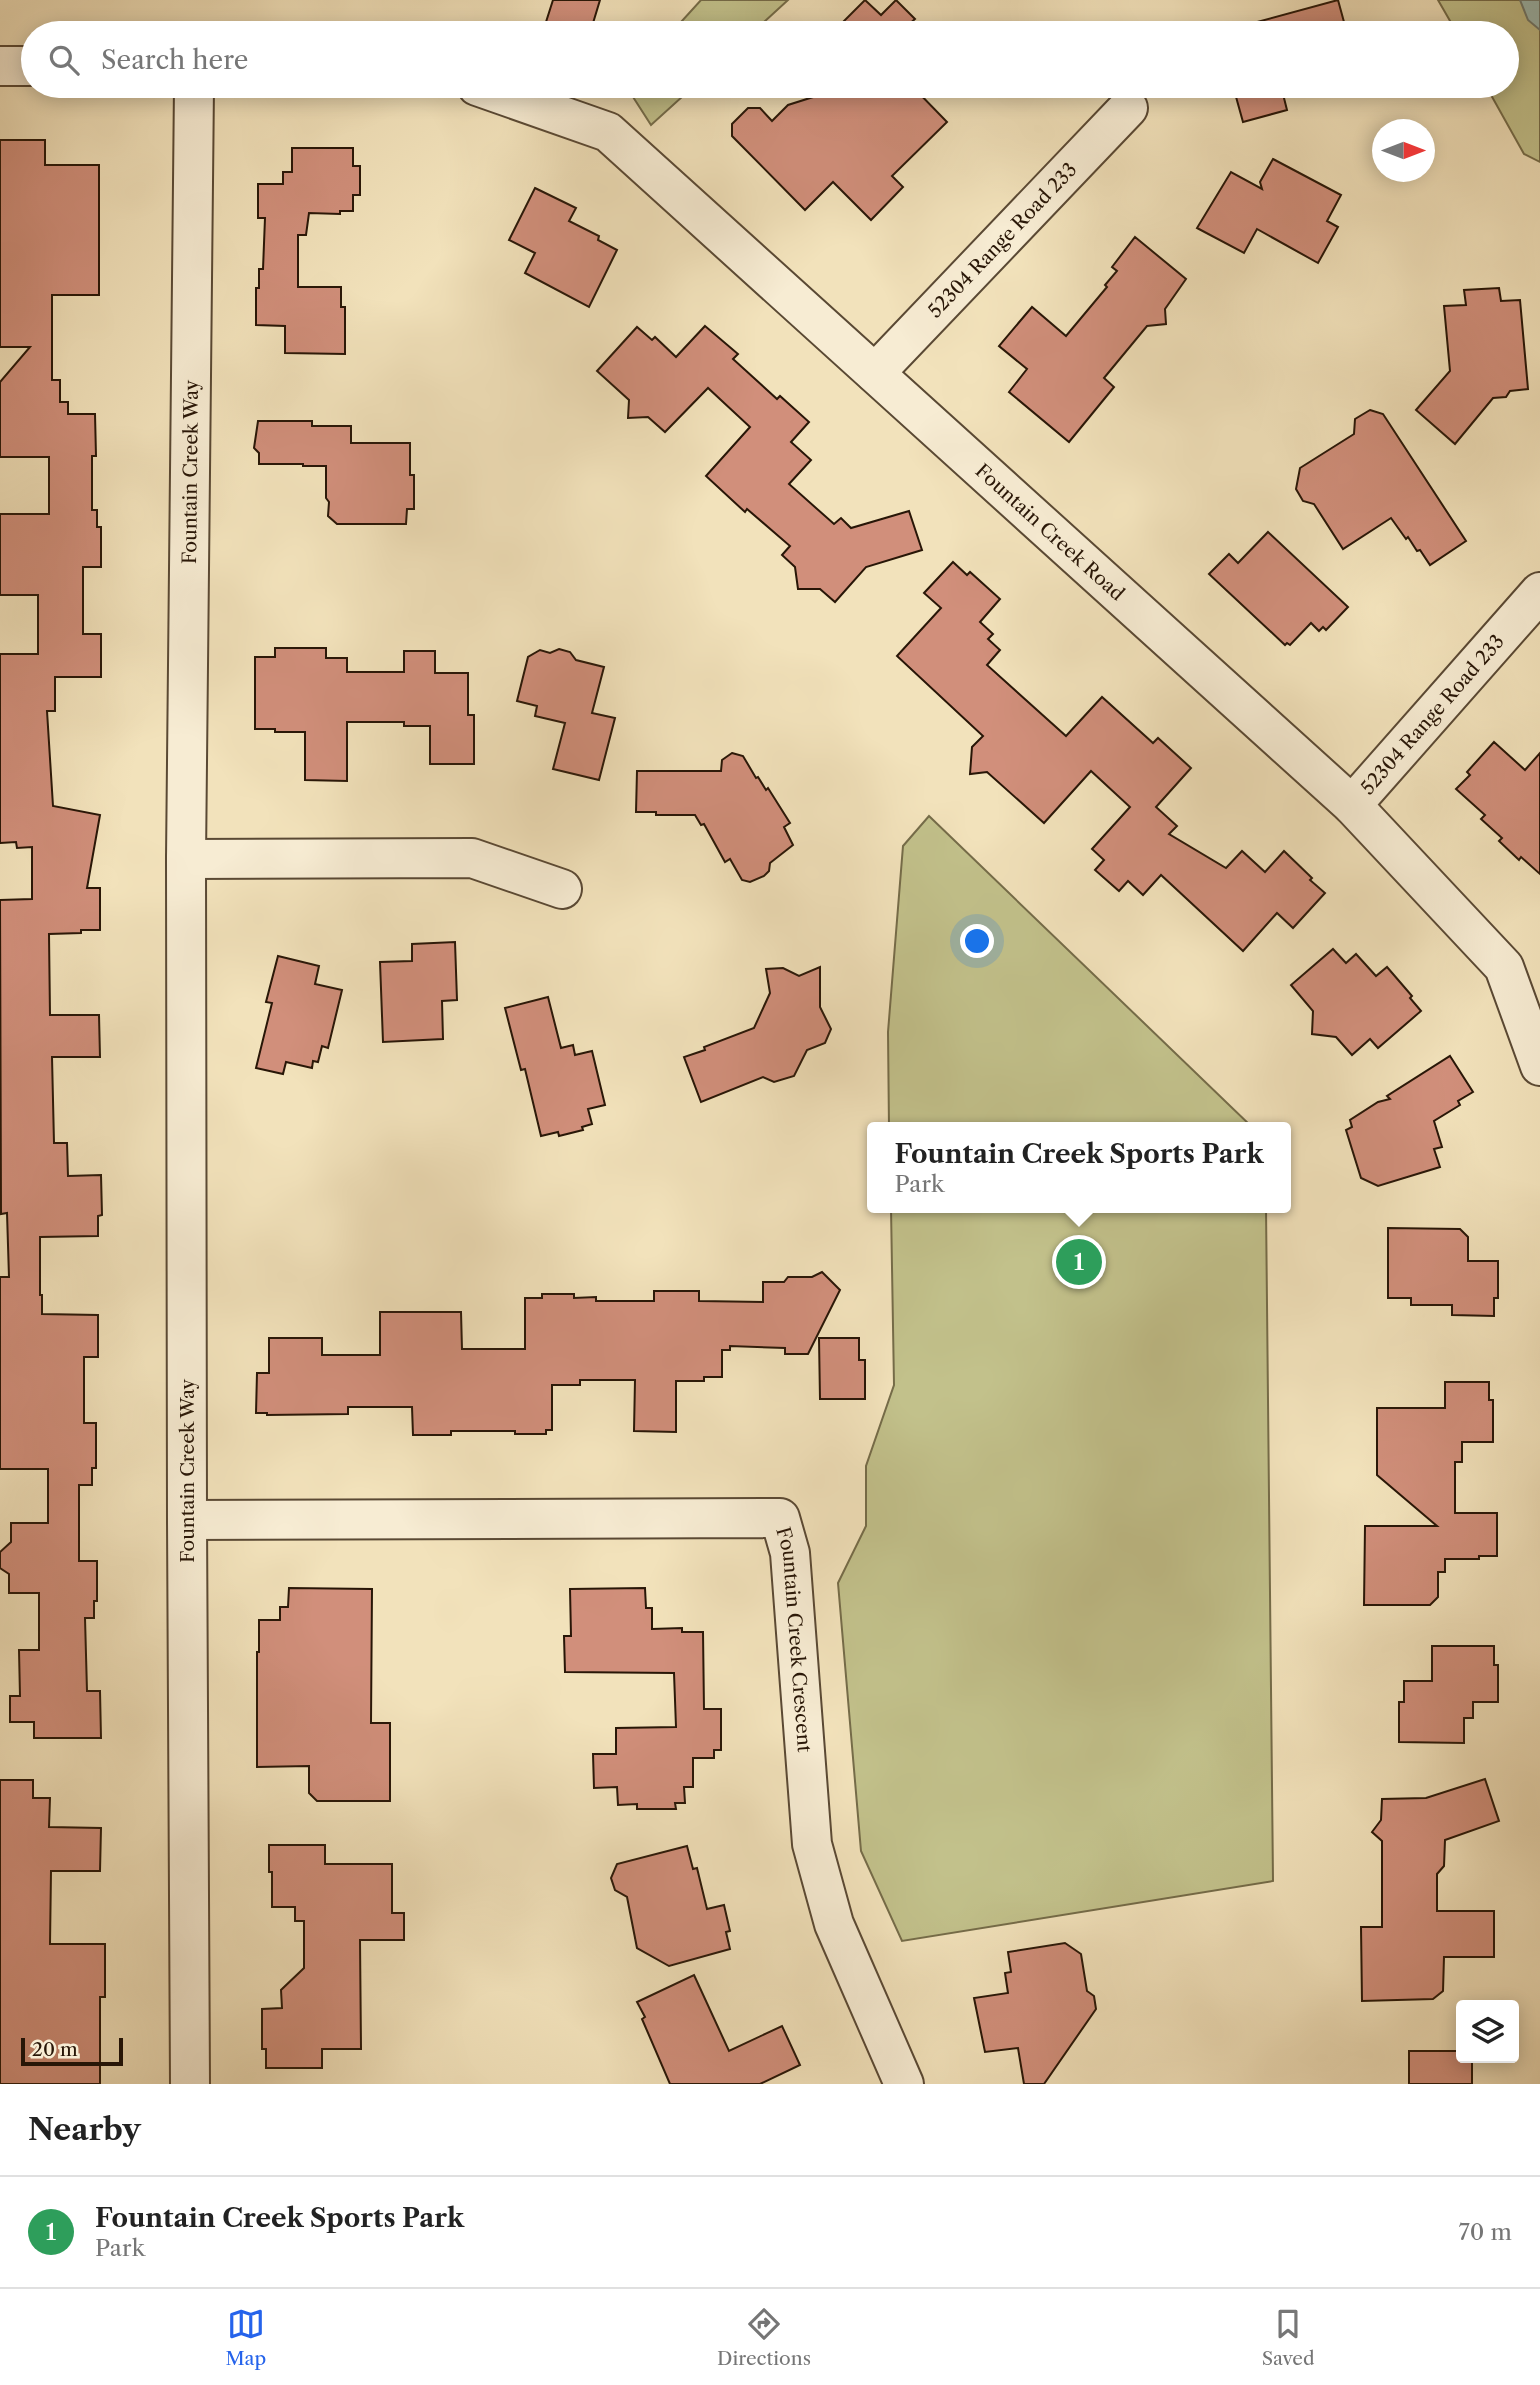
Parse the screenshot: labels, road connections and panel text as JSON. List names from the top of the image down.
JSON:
{
  "streets": {
    "street": [
      "52304 Range Road 233",
      "Fountain Creek Way",
      "Fountain Creek Road",
      "Fountain Creek Crescent"
    ]
  },
  "crossings": [
    ["52304 Range Road 233", "Fountain Creek Road"],
    ["Fountain Creek Way", "Fountain Creek Crescent"]
  ],
  "scale_bar": "20 m",
  "north": "right",
  "page": {
    "search": "Search here",
    "popup": ["Fountain Creek Sports Park", "Park"],
    "pins": "1",
    "scale": "20 m",
    "heading": "Nearby",
    "list": [
      {
        "mark": "1",
        "name": "Fountain Creek Sports Park",
        "note": "Park",
        "value": "70 m"
      }
    ],
    "nav": ["Map", "Directions", "Saved"]
  }
}
